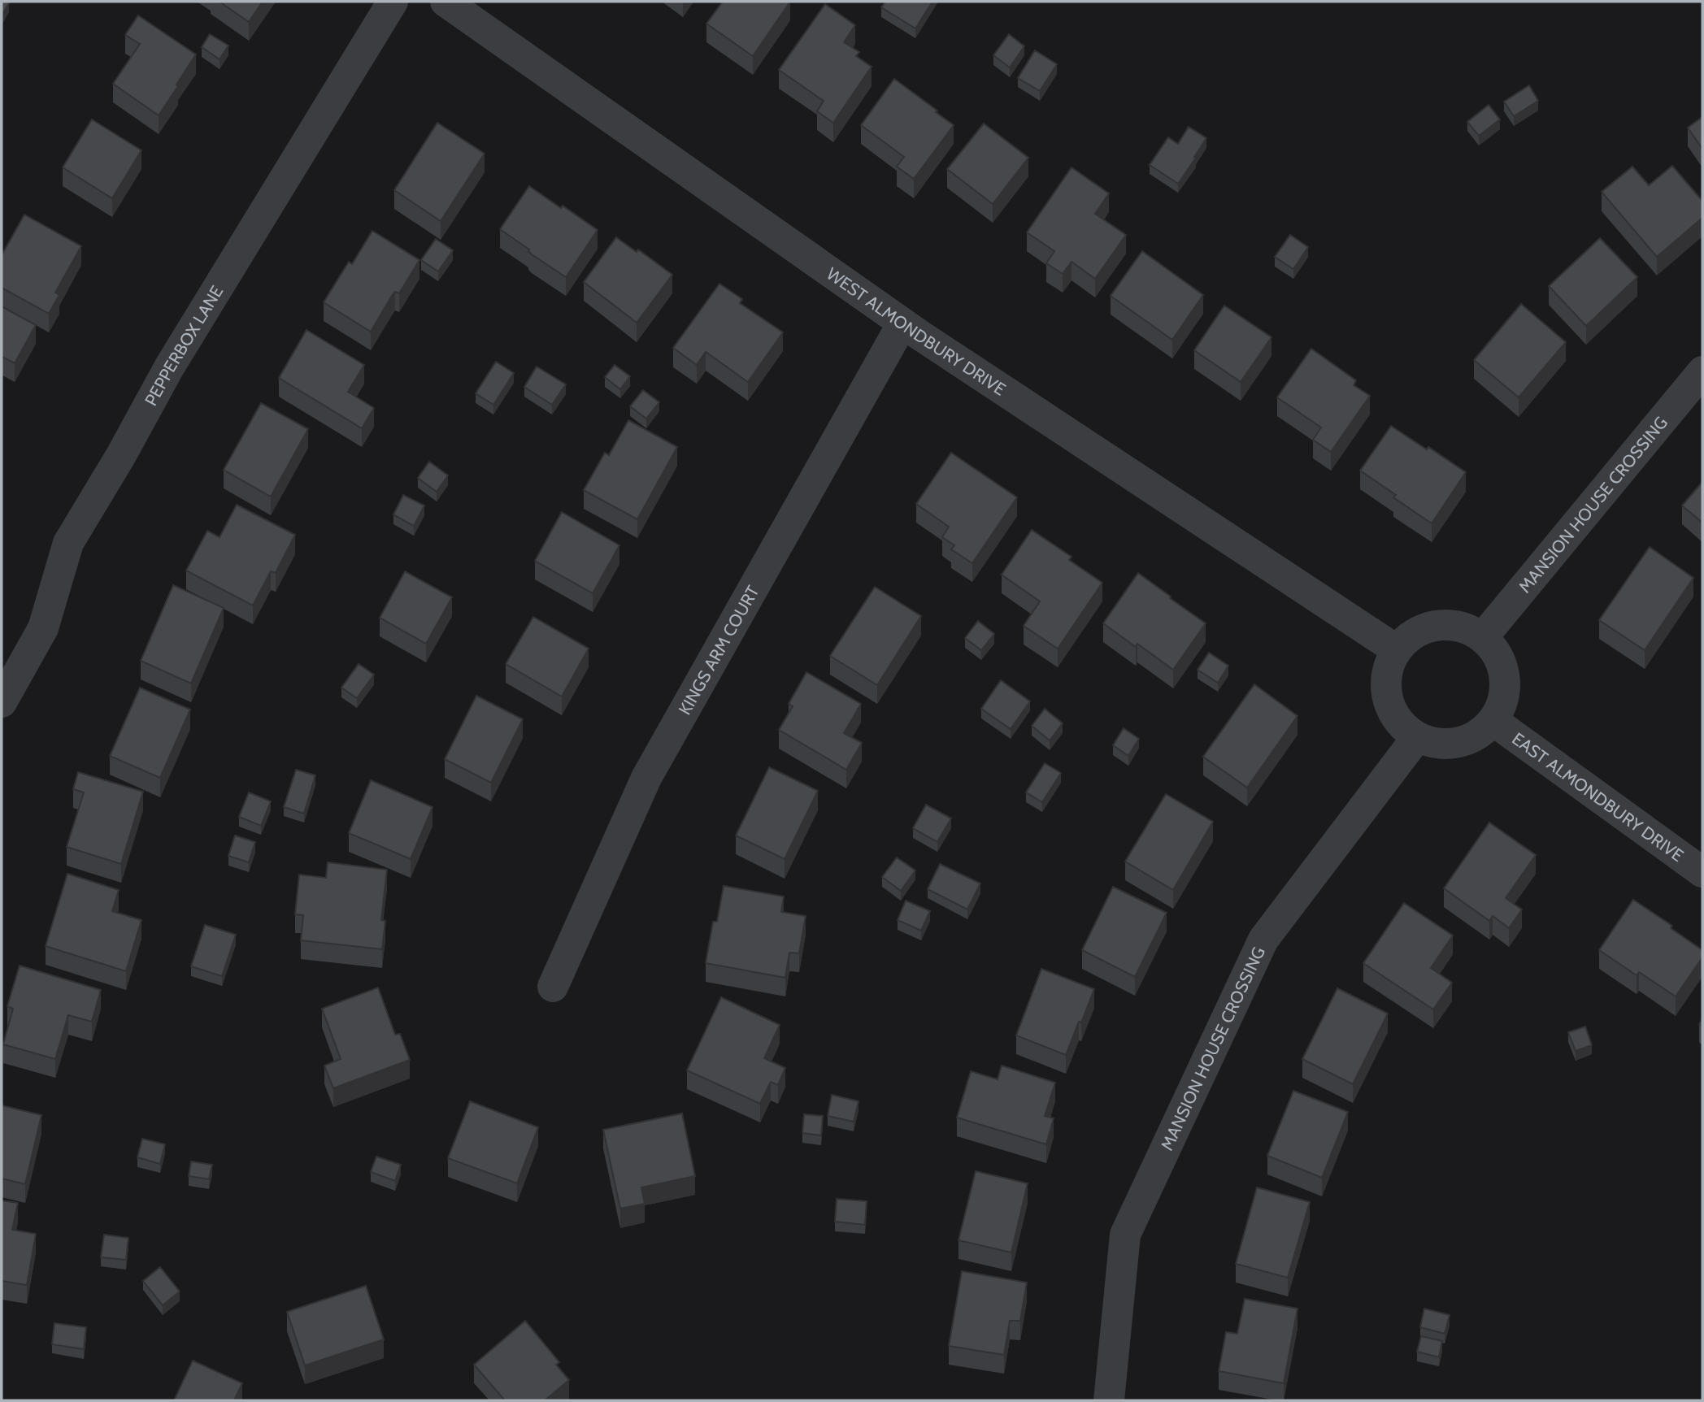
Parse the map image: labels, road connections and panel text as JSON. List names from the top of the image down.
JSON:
{
  "streets": {
    "street": [
      "WEST ALMONDBURY DRIVE",
      "PEPPERBOX LANE",
      "MANSION HOUSE CROSSING",
      "KINGS ARM COURT",
      "EAST ALMONDBURY DRIVE"
    ]
  },
  "crossings": [
    ["WEST ALMONDBURY DRIVE", "MANSION HOUSE CROSSING"],
    ["WEST ALMONDBURY DRIVE", "KINGS ARM COURT"],
    ["WEST ALMONDBURY DRIVE", "EAST ALMONDBURY DRIVE"],
    ["MANSION HOUSE CROSSING", "EAST ALMONDBURY DRIVE"]
  ]
}
